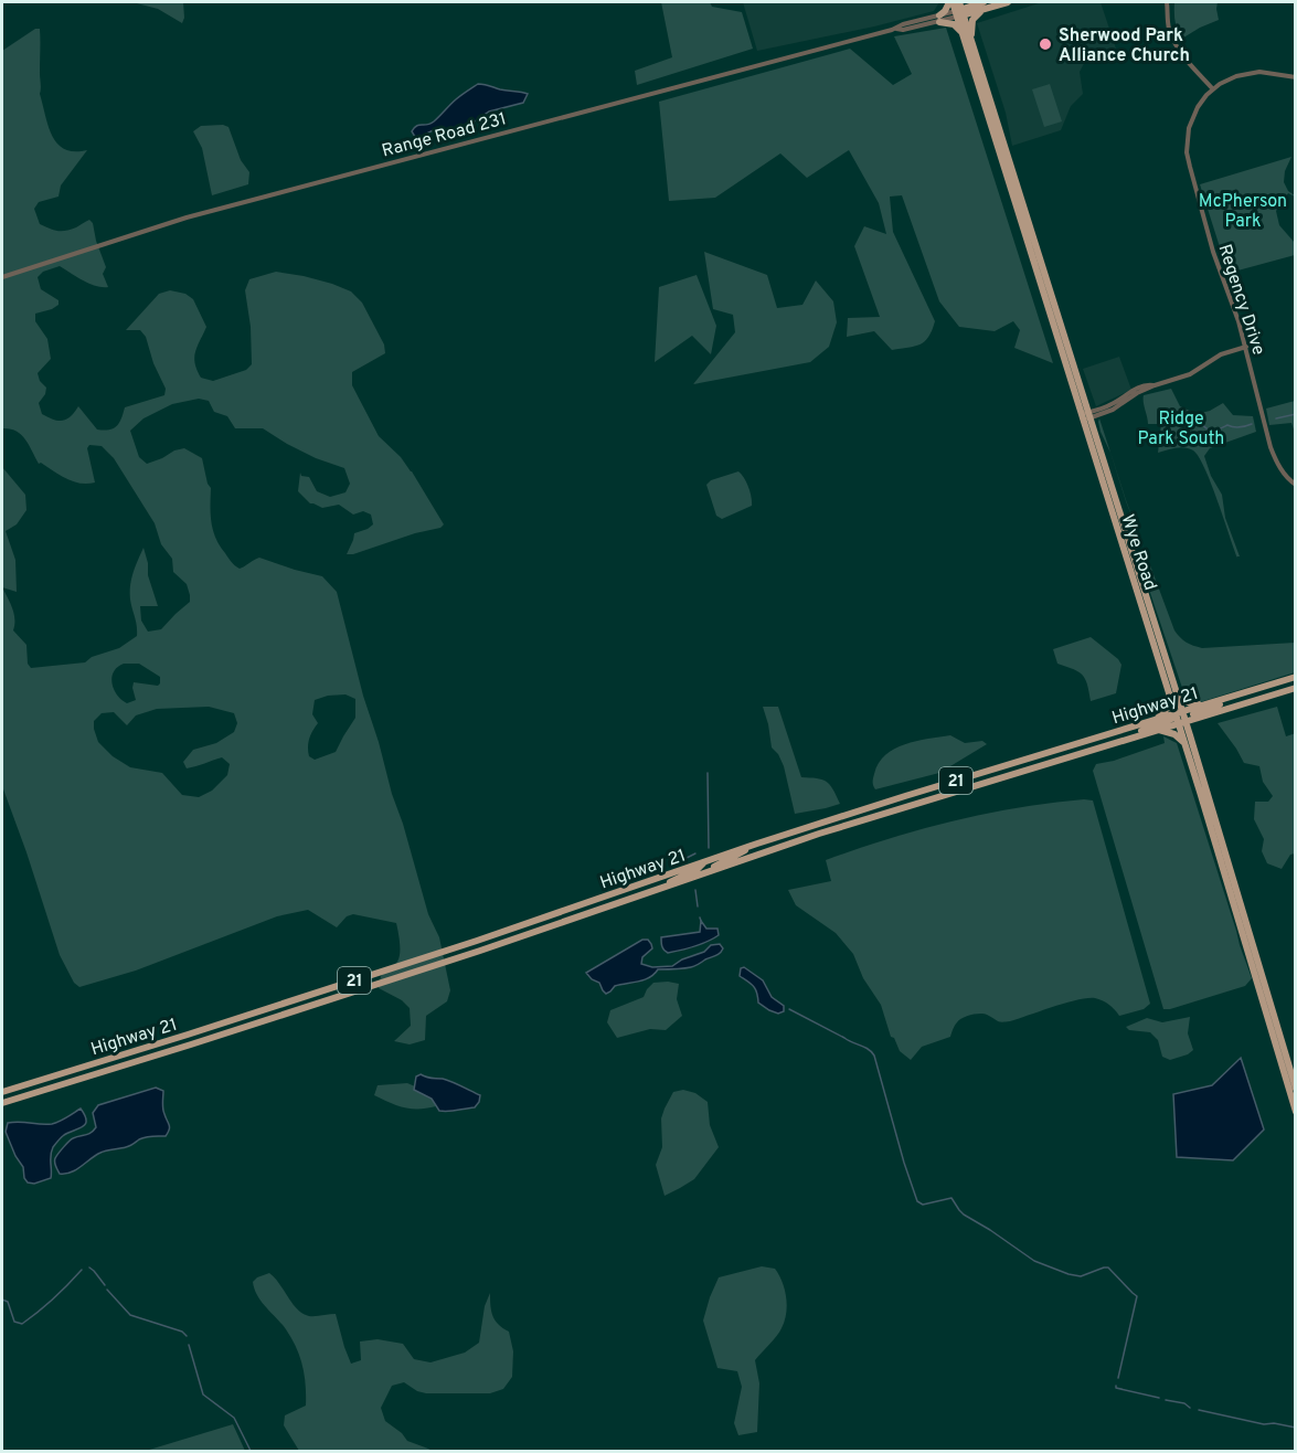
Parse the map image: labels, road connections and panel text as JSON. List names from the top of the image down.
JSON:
{
  "streets": {
    "main road": ["Wye Road", "Highway 21", "21"],
    "street": ["Range Road 231", "Regency Drive"]
  },
  "crossings": [
    ["Range Road 231", "Wye Road"],
    ["Wye Road", "Highway 21"]
  ],
  "parks": ["McPherson Park", "Ridge Park South"],
  "places": ["Sherwood Park Alliance Church"]
}
